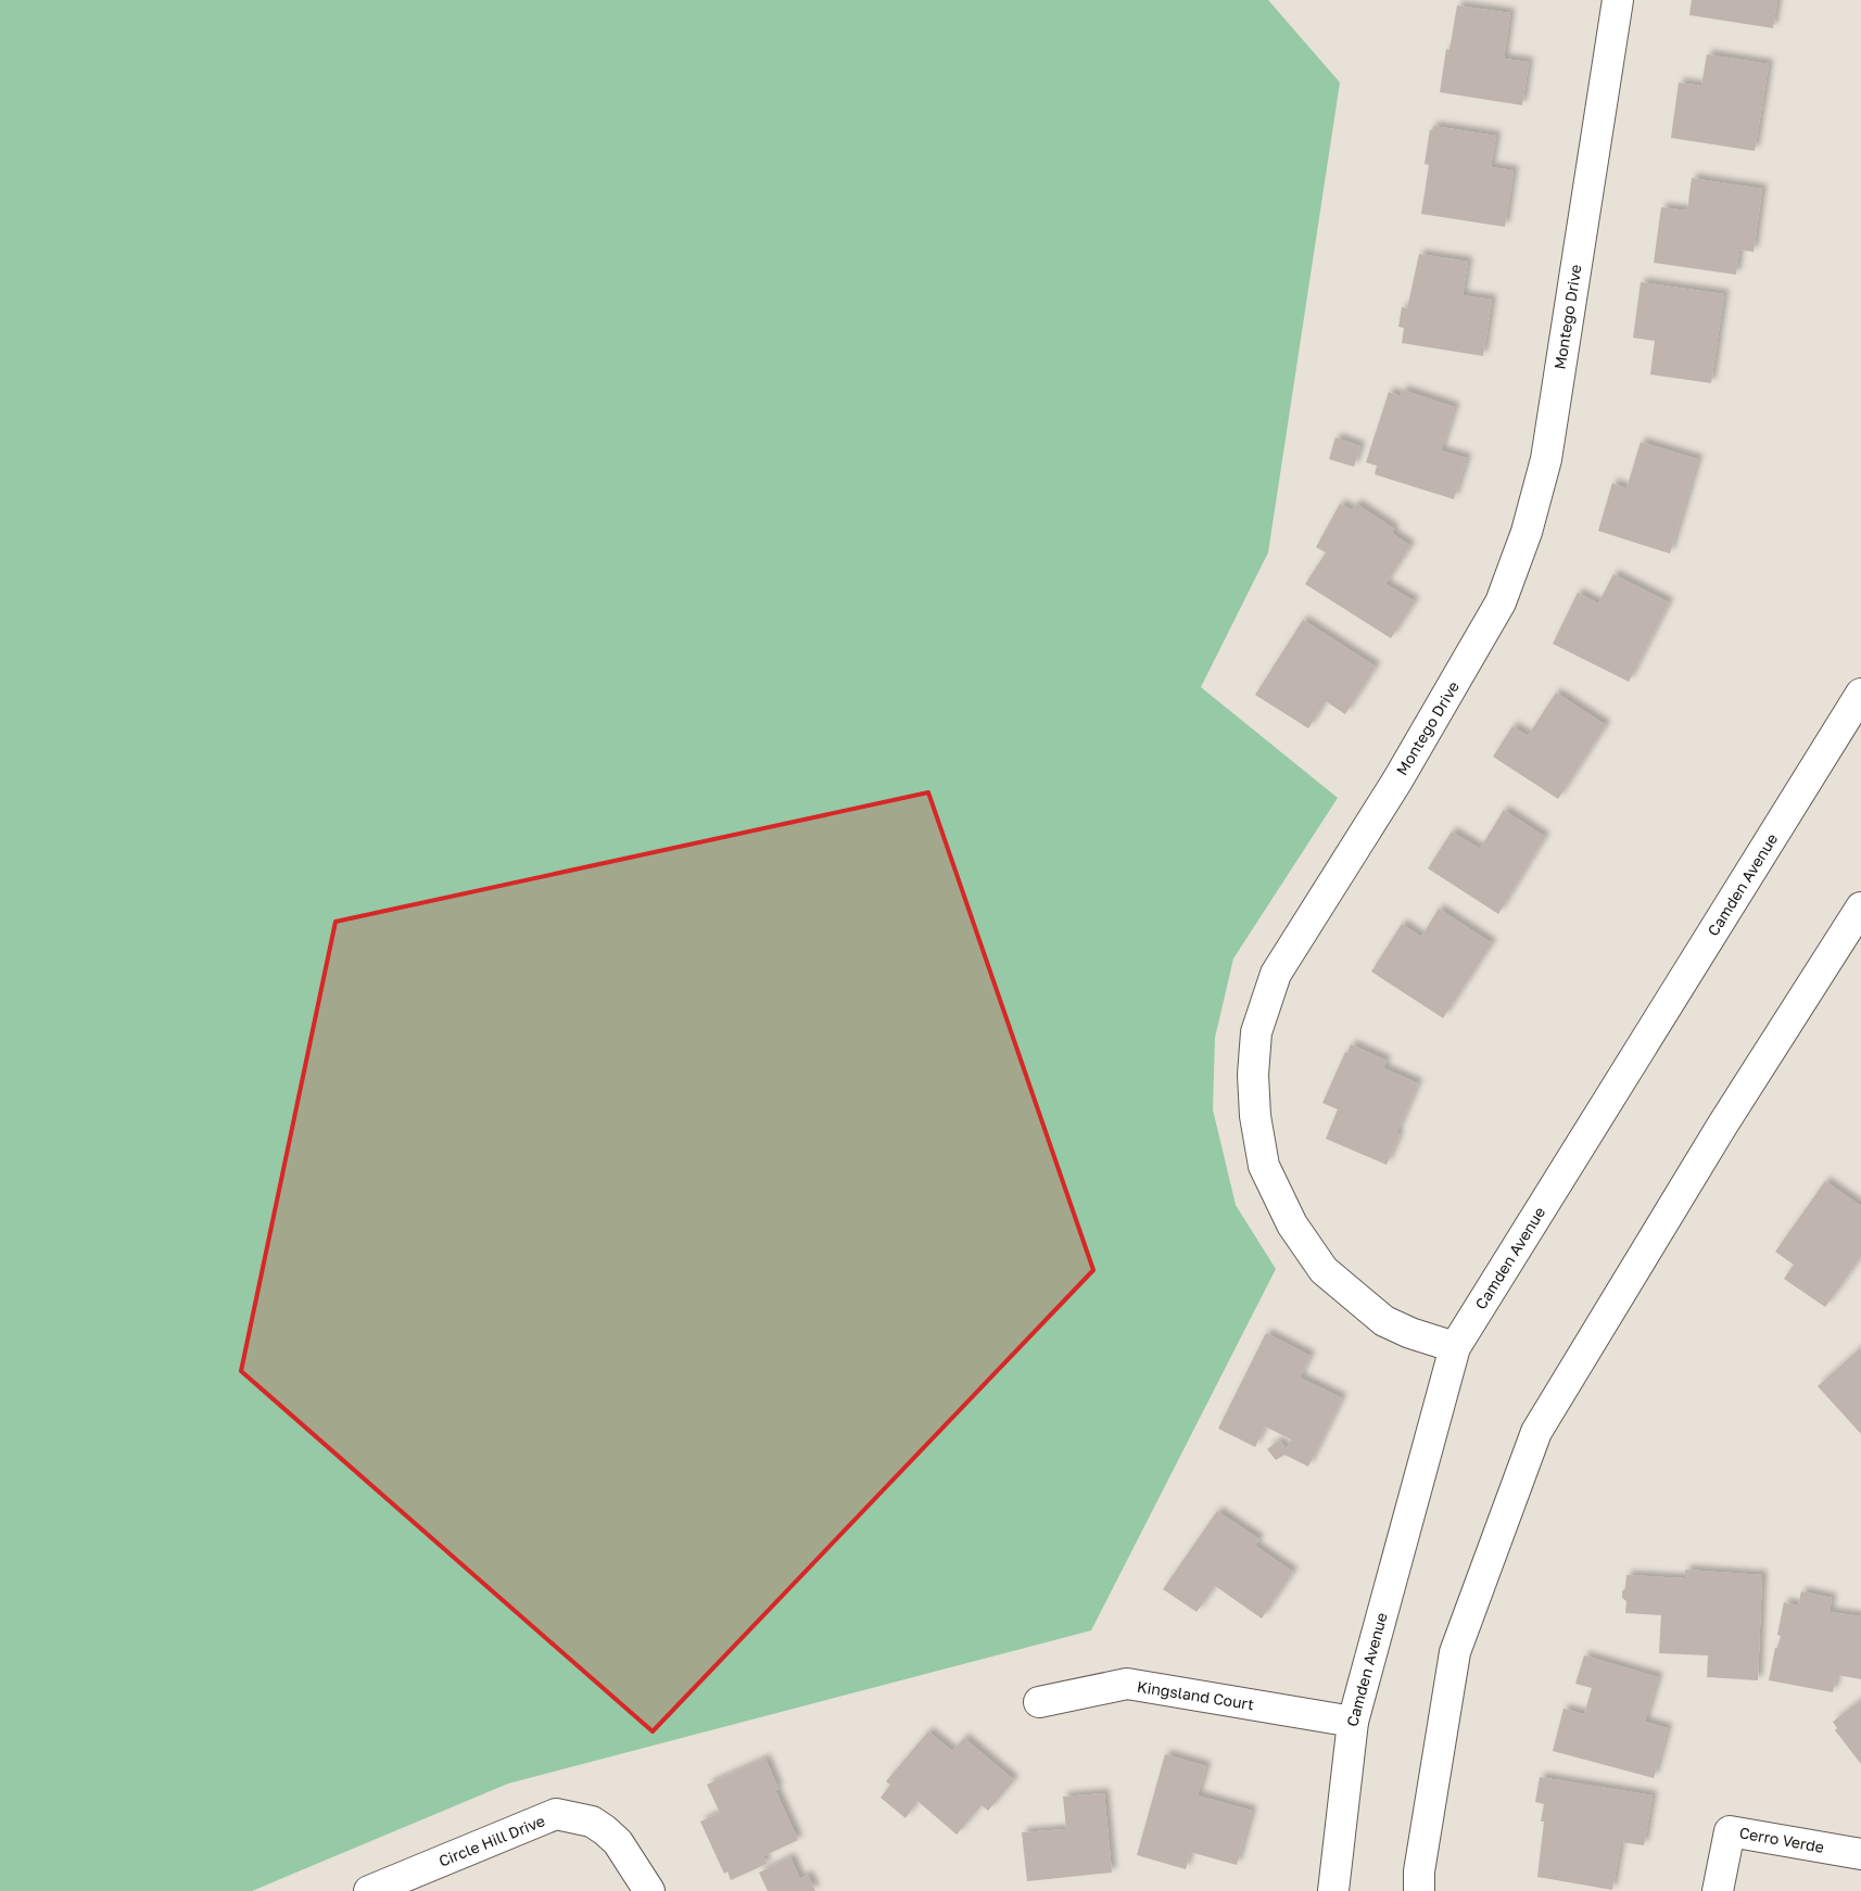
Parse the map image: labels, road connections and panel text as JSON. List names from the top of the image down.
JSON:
{
  "streets": {
    "main road": [
      "Montego Drive",
      "Camden Avenue",
      "Kingsland Court",
      "Cerro Verde",
      "Circle Hill Drive"
    ]
  },
  "crossings": [
    ["Montego Drive", "Camden Avenue"],
    ["Camden Avenue", "Kingsland Court"]
  ]
}
